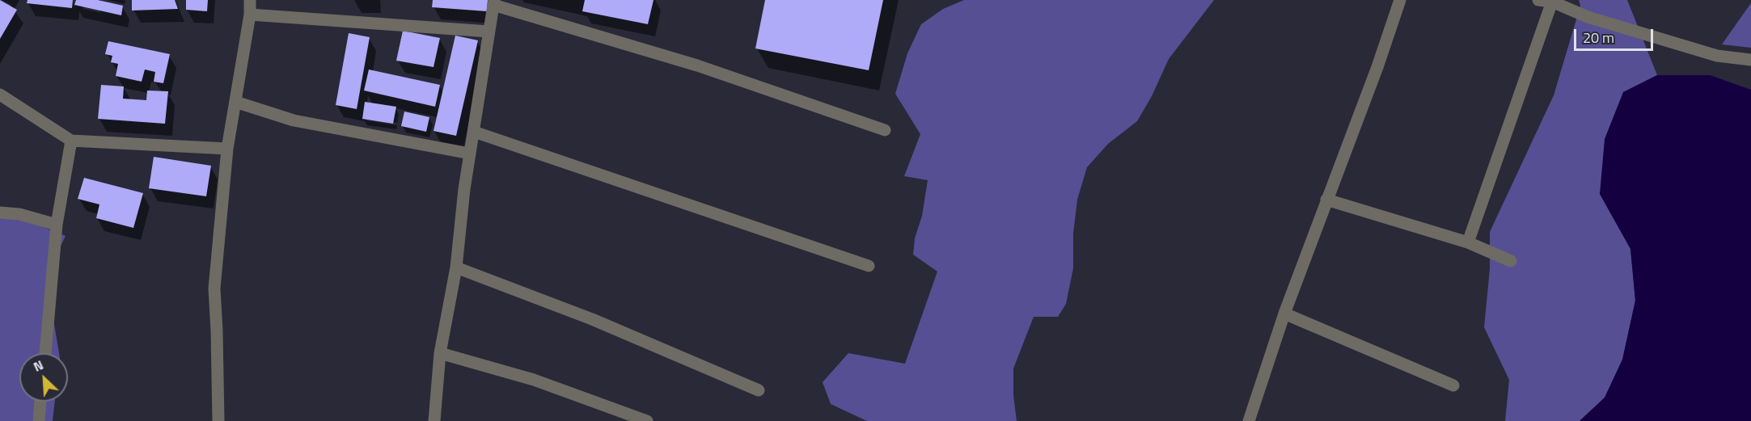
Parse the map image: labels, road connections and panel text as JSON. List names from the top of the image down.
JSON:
{
  "scale_bar": "20 m",
  "north": "top left"
}
